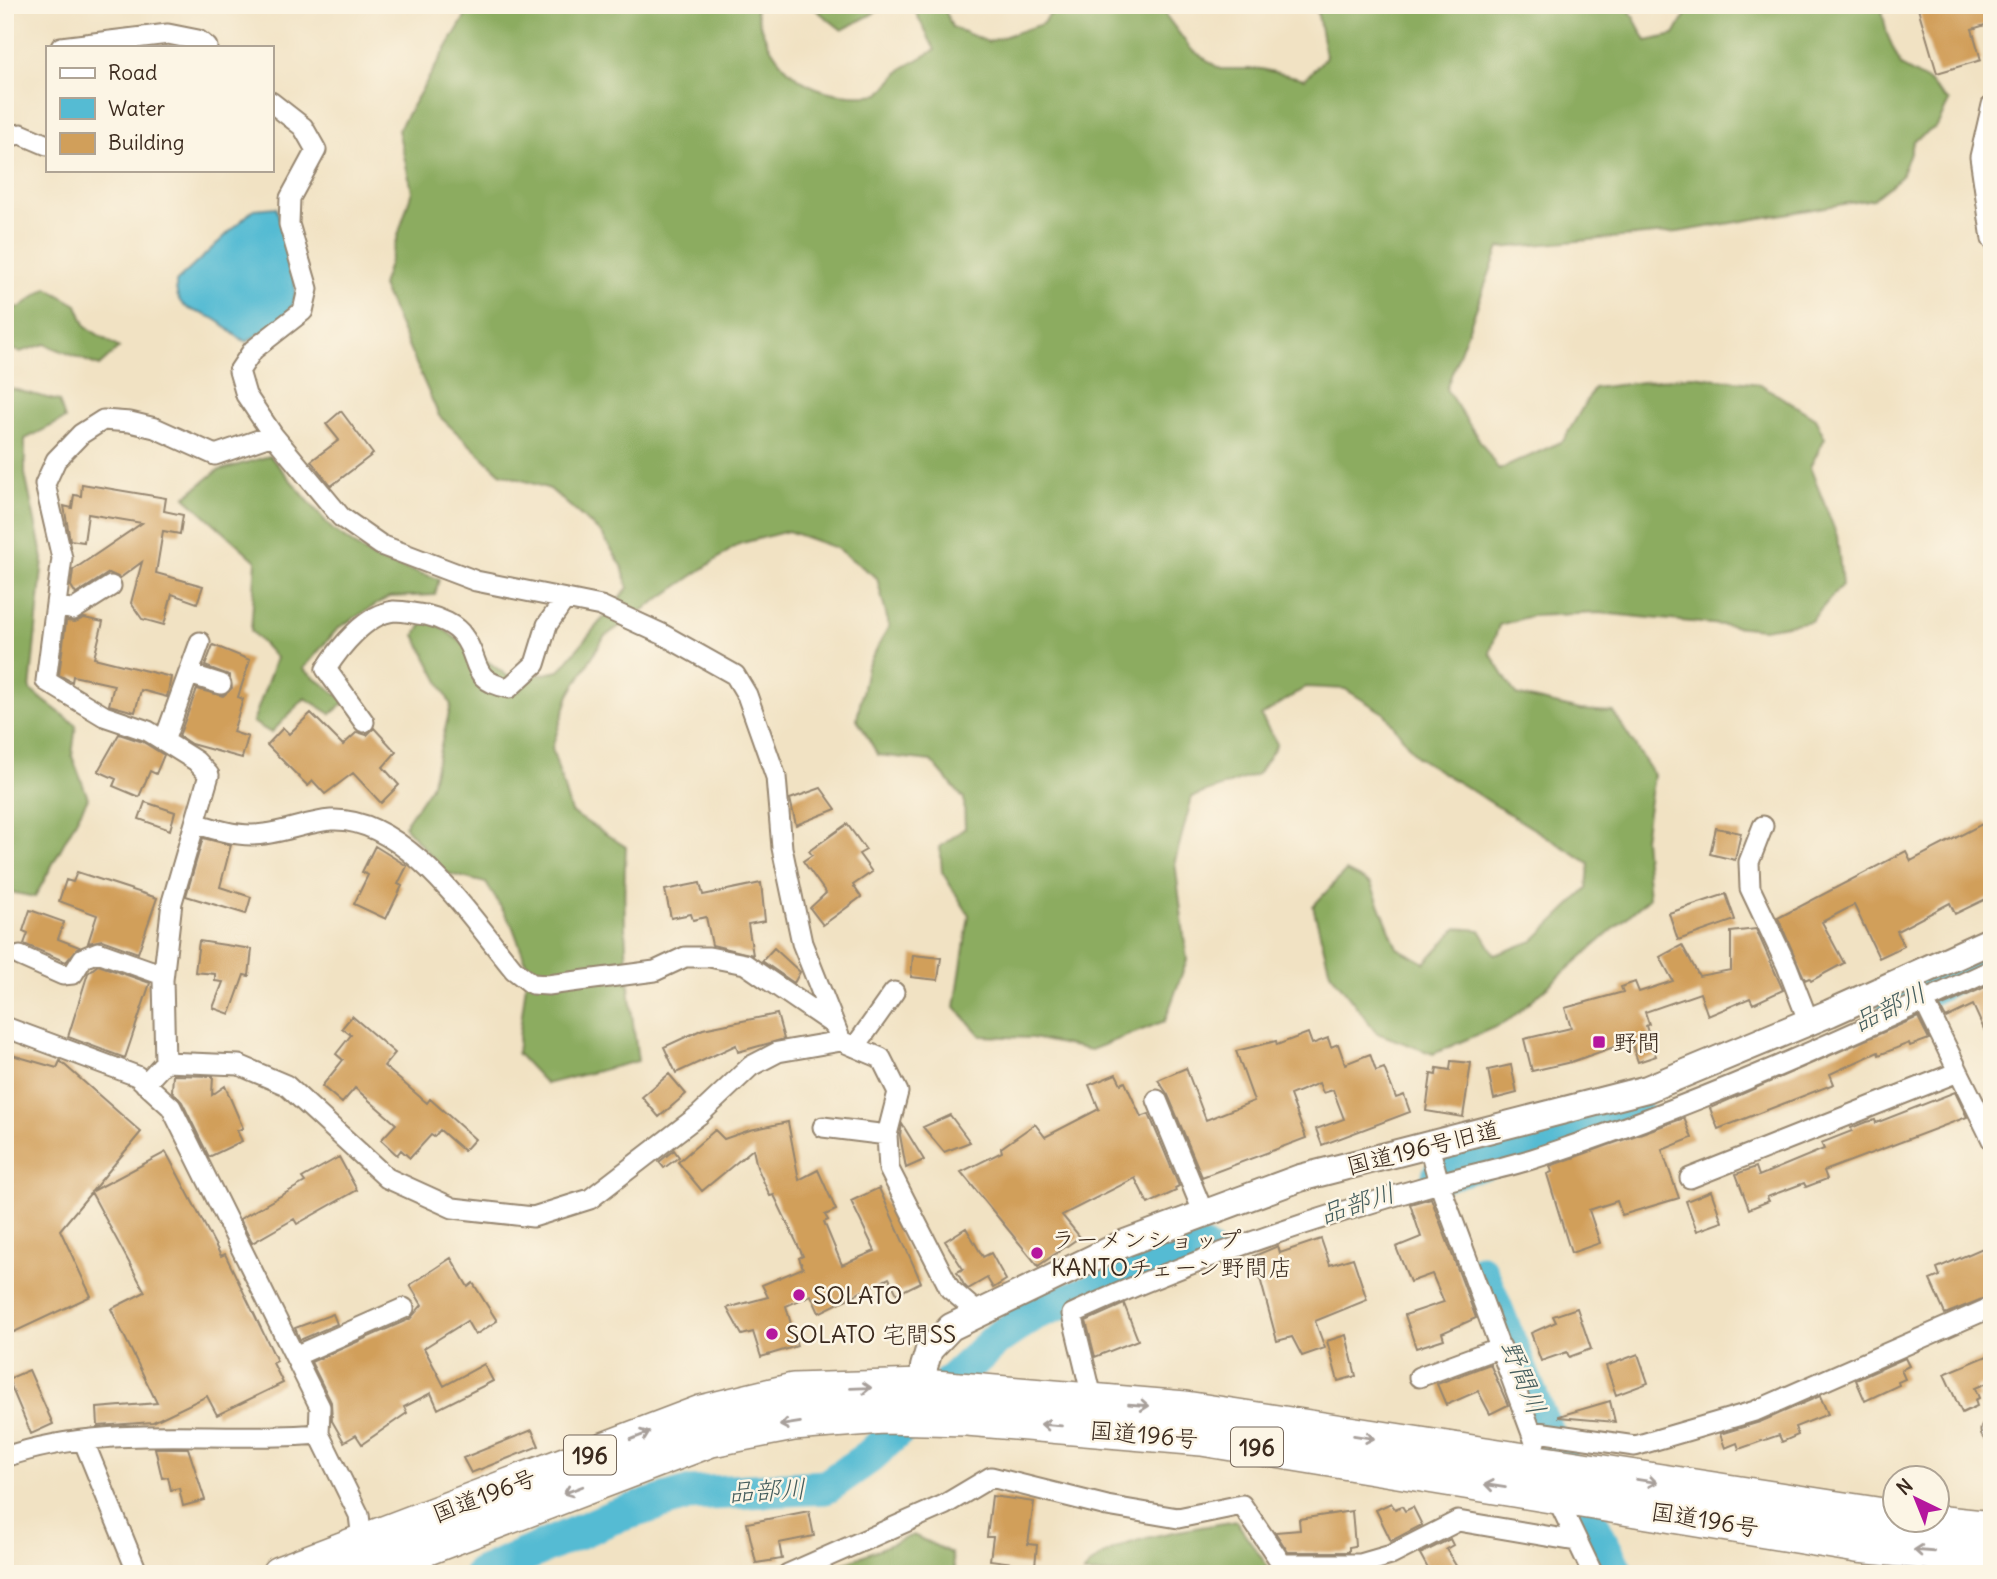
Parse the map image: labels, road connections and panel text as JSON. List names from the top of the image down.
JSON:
{
  "streets": {
    "highway": ["国道196号", "196"],
    "street": ["国道196号旧道"]
  },
  "crossings": [
    ["国道196号旧道", "国道196号"]
  ],
  "water": ["品部川", "野間川"],
  "places": {
    "transit": ["野間"],
    "other": ["ラーメンショップ KANTOチェーン野間店", "SOLATO", "SOLATO 宅間SS"]
  },
  "legend": ["Road", "Water", "Building"],
  "north": "top left"
}
